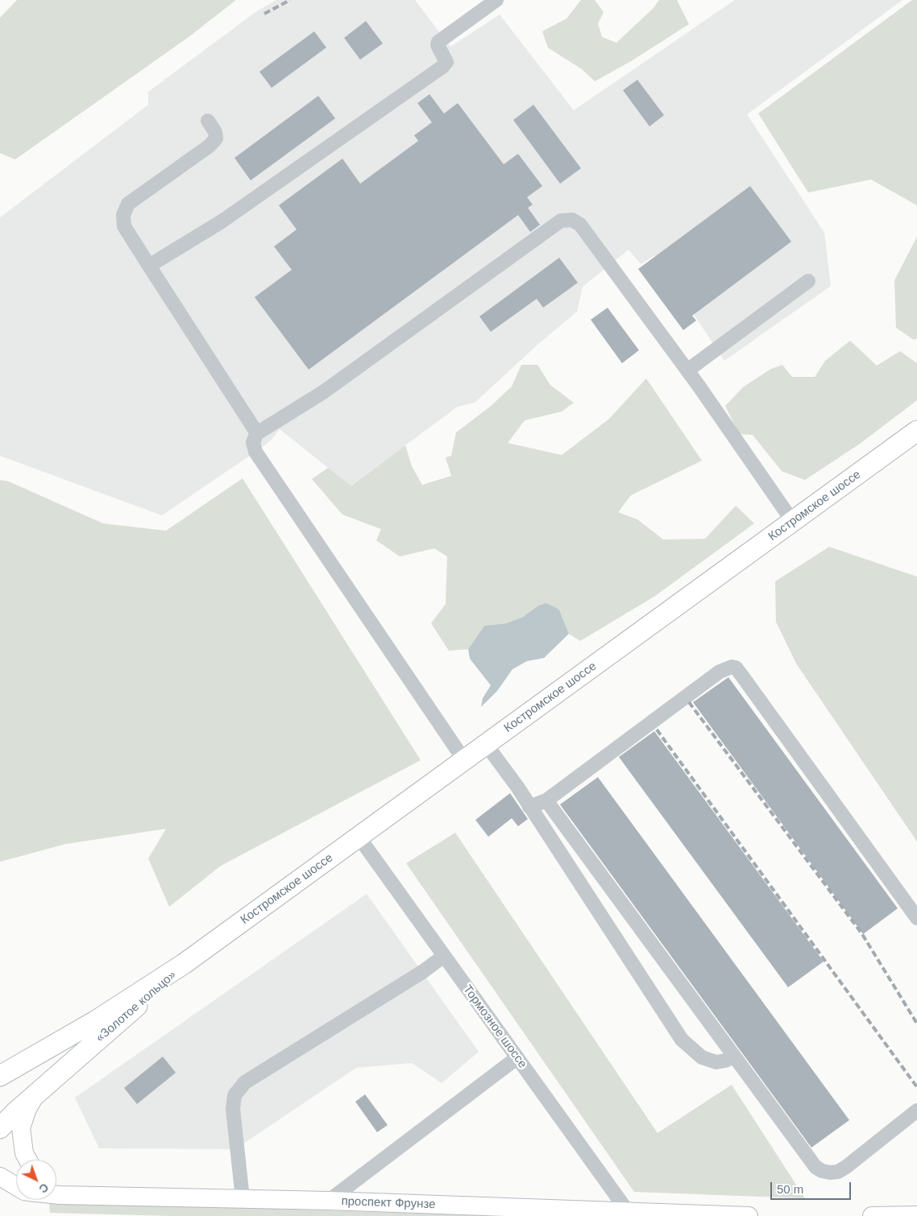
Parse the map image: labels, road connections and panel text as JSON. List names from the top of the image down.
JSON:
{
  "streets": {
    "highway": ["Костромское шоссе", "«Золотое кольцо»"],
    "main road": ["проспект Фрунзе"],
    "street": ["Тормозное шоссе"]
  },
  "crossings": [
    ["Костромское шоссе", "«Золотое кольцо»"],
    ["Костромское шоссе", "Тормозное шоссе"],
    ["Тормозное шоссе", "проспект Фрунзе"]
  ],
  "scale_bar": "50 m",
  "north": "bottom right"
}
